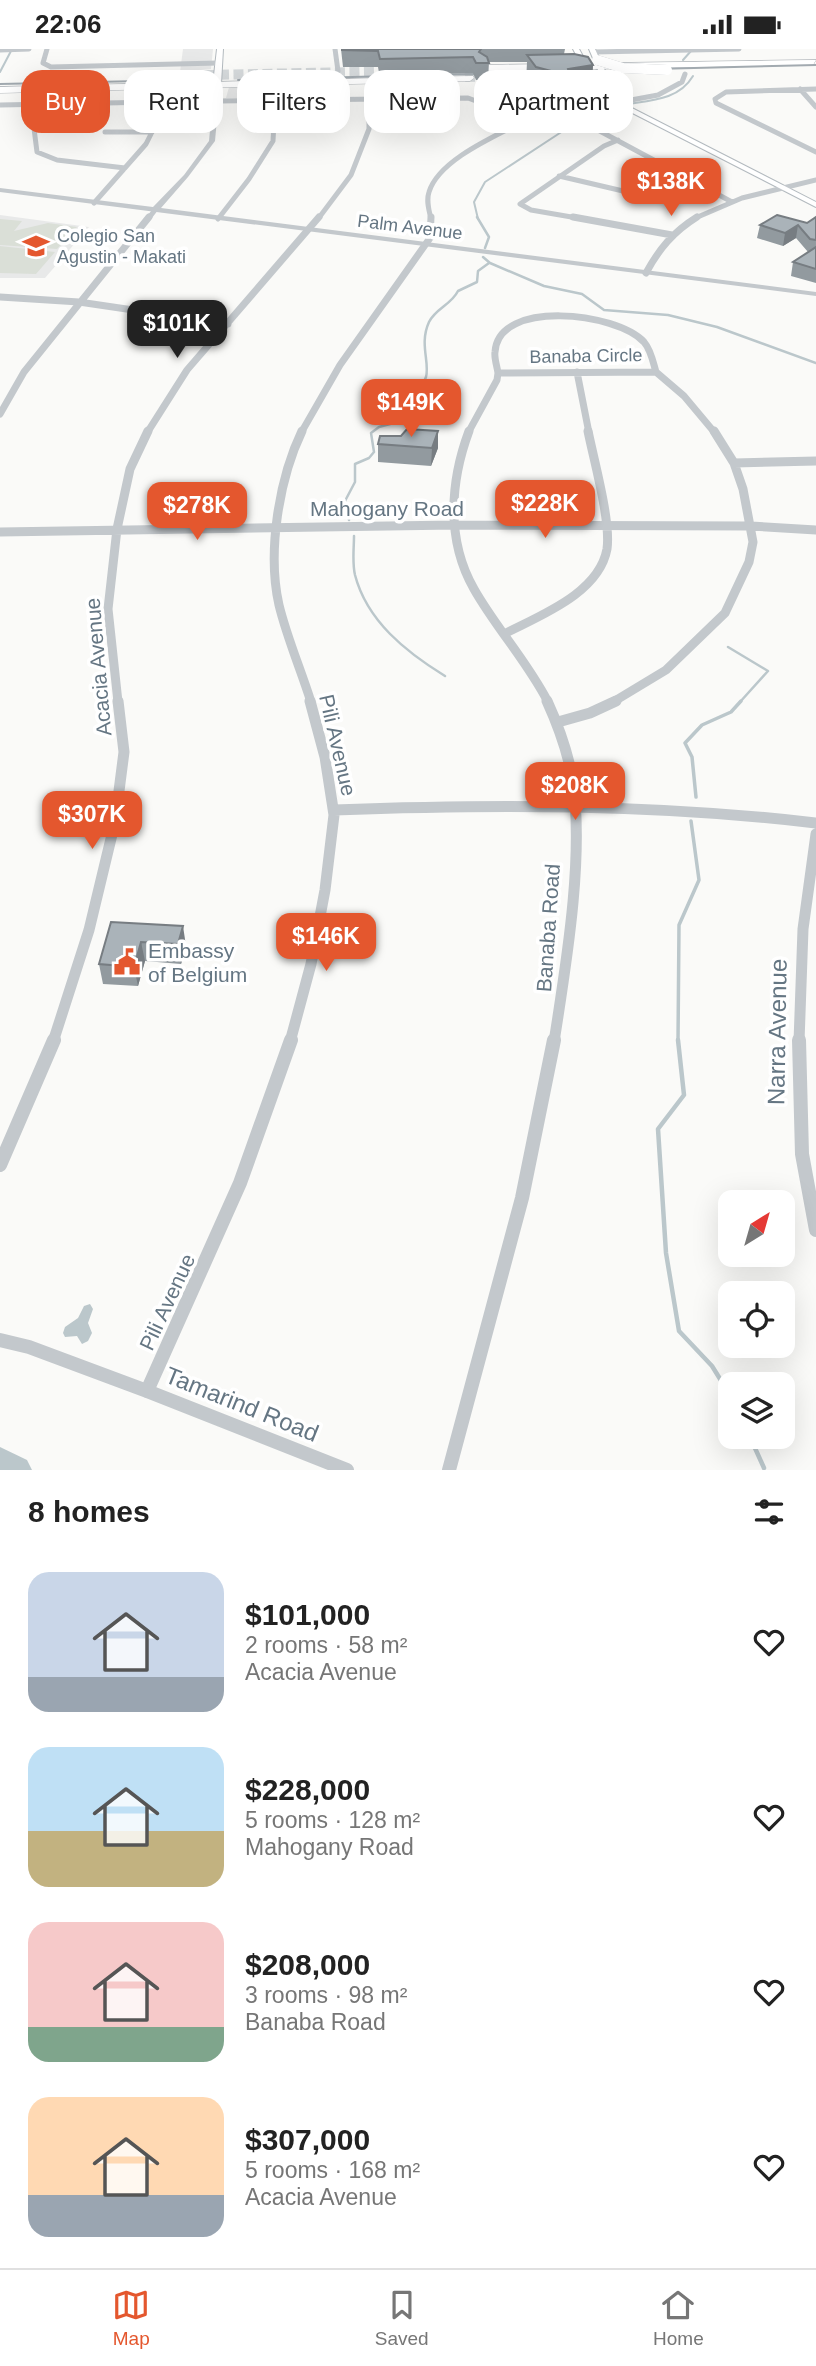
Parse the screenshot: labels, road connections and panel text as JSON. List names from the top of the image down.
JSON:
{
  "streets": {
    "street": [
      "Palm Avenue",
      "Banaba Circle",
      "Mahogany Road",
      "Acacia Avenue",
      "Pili Avenue",
      "Banaba Road",
      "Narra Avenue",
      "Tamarind Road"
    ]
  },
  "crossings": [
    ["Palm Avenue", "Acacia Avenue"],
    ["Palm Avenue", "Pili Avenue"],
    ["Banaba Circle", "Banaba Road"],
    ["Mahogany Road", "Acacia Avenue"],
    ["Mahogany Road", "Pili Avenue"],
    ["Mahogany Road", "Banaba Road"],
    ["Pili Avenue", "Tamarind Road"]
  ],
  "places": {
    "school or university": ["Colegio San Agustin - Makati"],
    "public building": ["Embassy of Belgium"]
  },
  "north": "top right",
  "page": {
    "status": "22:06",
    "chip": [
      "Buy",
      "Rent",
      "Filters",
      "New",
      "Apartment"
    ],
    "price": [
      "$138K",
      "$101K",
      "$149K",
      "$228K",
      "$278K",
      "$208K",
      "$307K",
      "$146K"
    ],
    "heading": "8 homes",
    "list": [
      {
        "name": "$101,000",
        "note": "2 rooms · 58 m² · Acacia Avenue"
      },
      {
        "name": "$228,000",
        "note": "5 rooms · 128 m² · Mahogany Road"
      },
      {
        "name": "$208,000",
        "note": "3 rooms · 98 m² · Banaba Road"
      },
      {
        "name": "$307,000",
        "note": "5 rooms · 168 m² · Acacia Avenue"
      }
    ],
    "tabs": ["Map", "Saved", "Home"]
  }
}
